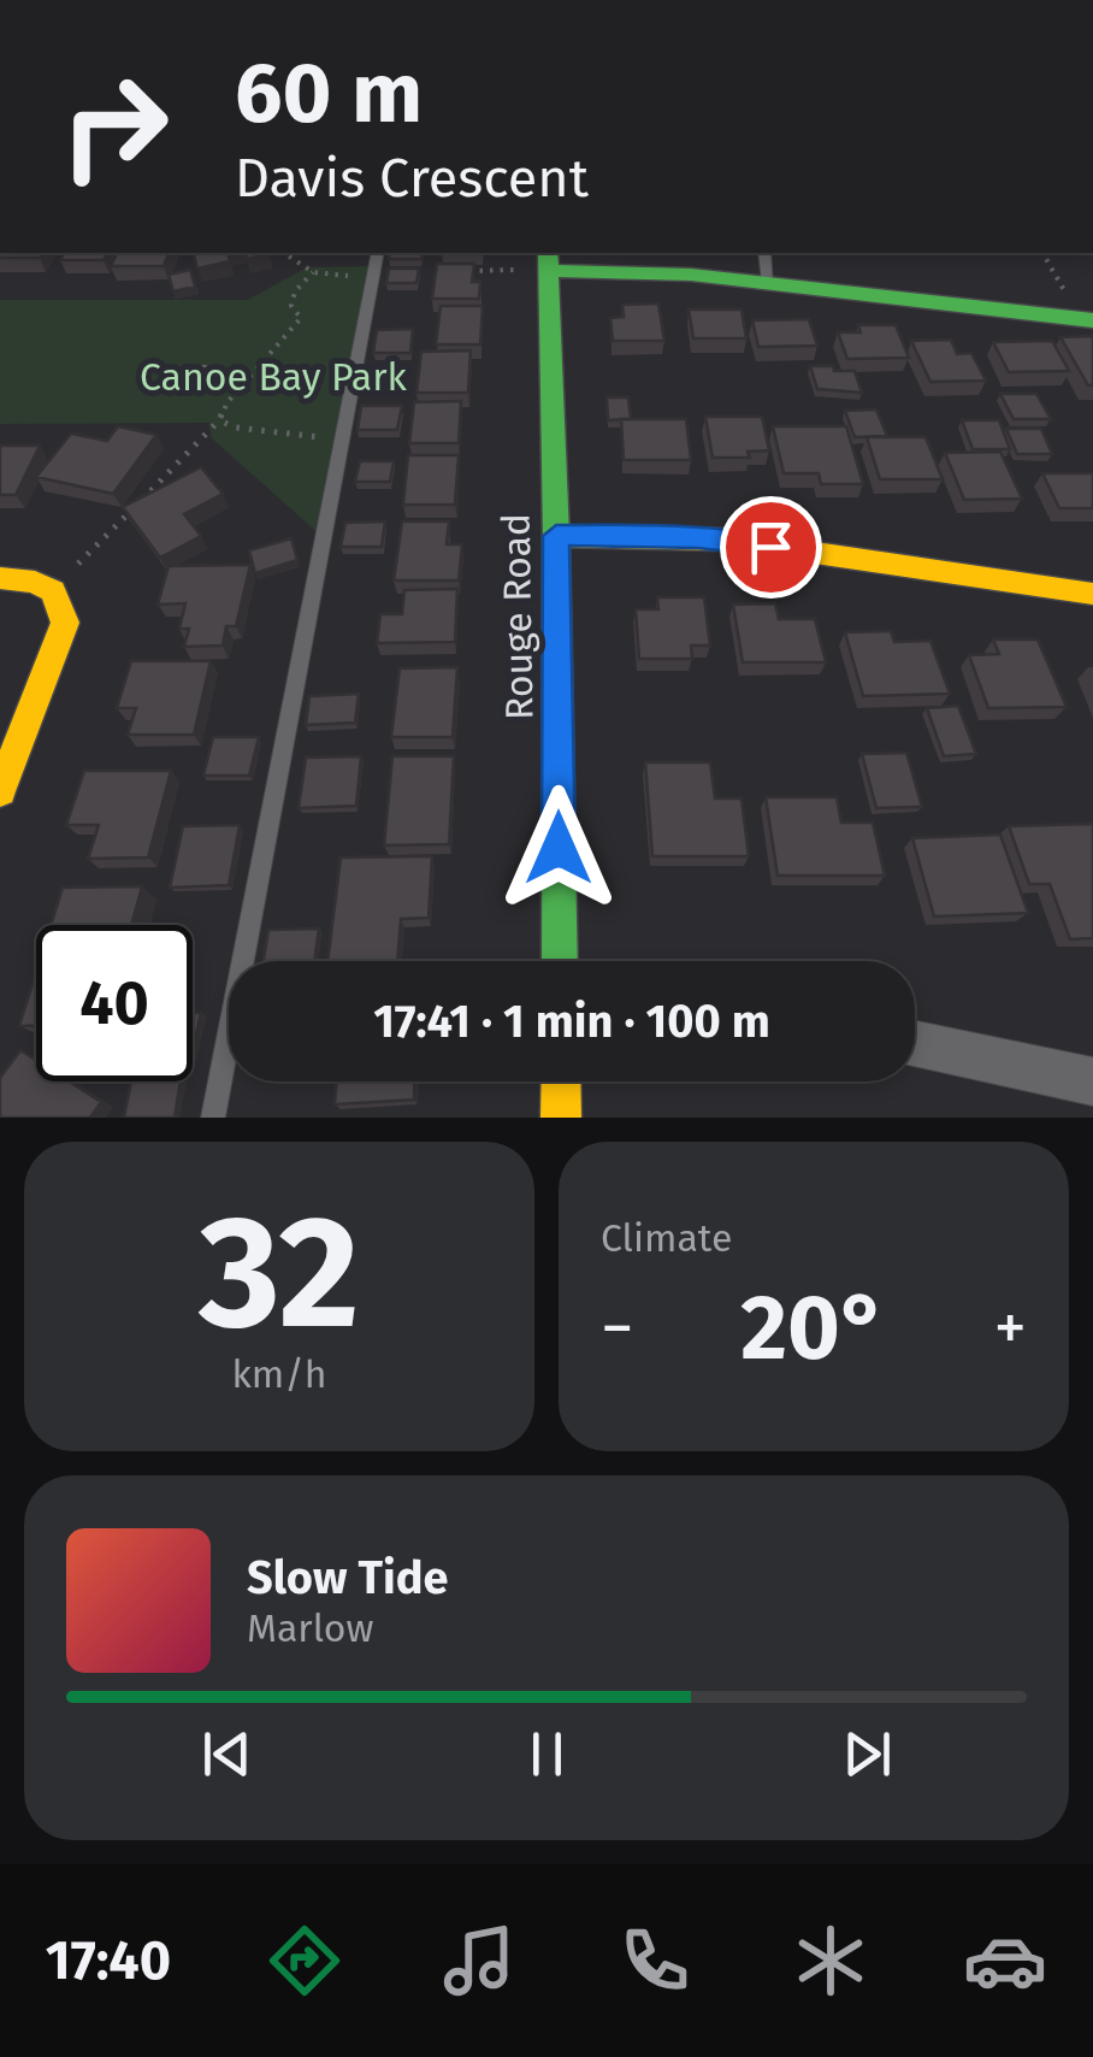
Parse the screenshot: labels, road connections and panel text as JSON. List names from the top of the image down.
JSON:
{
  "streets": {
    "street": ["Rouge Road"]
  },
  "parks": ["Canoe Bay Park"],
  "page": {
    "turn": ["60 m", "Davis Crescent"],
    "limit": "40",
    "trip": "17:41 · 1 min · 100 m",
    "tile": [
      ["32", "km/h"],
      "Climate"
    ],
    "heat": ["−", "20°", "+"],
    "song": ["Slow Tide", "Marlow"],
    "tabs": "17:40"
  }
}
